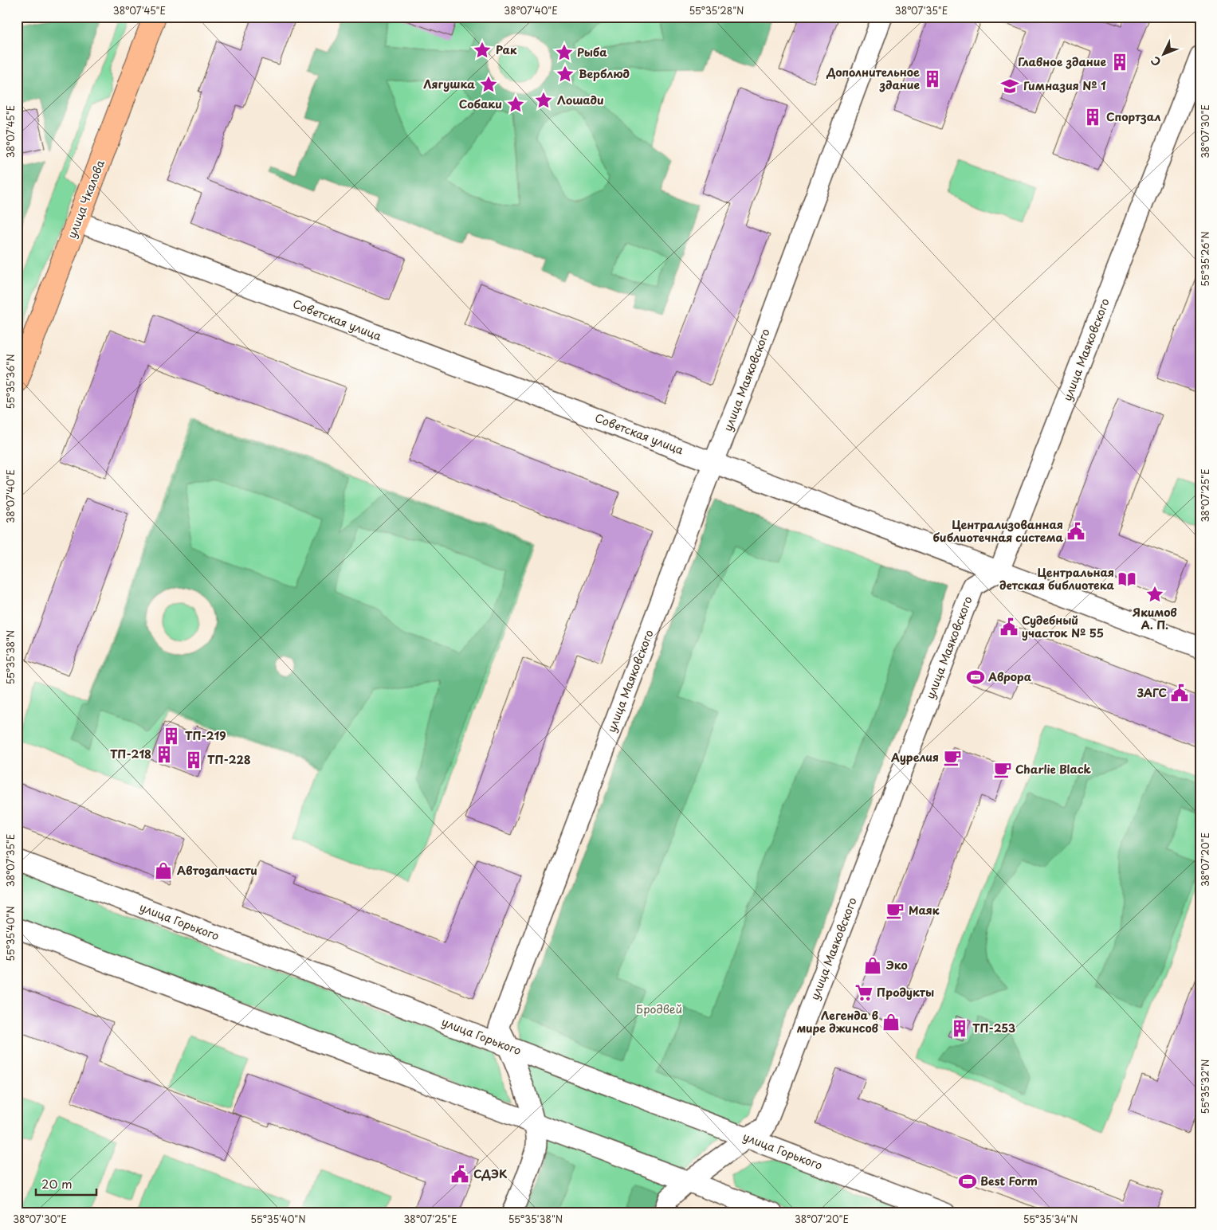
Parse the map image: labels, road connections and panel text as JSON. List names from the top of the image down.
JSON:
{
  "streets": {
    "main road": ["улица Чкалова"],
    "street": ["Советская улица", "улица Маяковского", "улица Горького"]
  },
  "crossings": [
    ["улица Чкалова", "Советская улица"],
    ["Советская улица", "улица Маяковского"],
    ["улица Маяковского", "улица Горького"]
  ],
  "parks": ["Бродвей"],
  "places": {
    "place": [
      "Рак",
      "Рыба",
      "Верблюд",
      "Лягушка",
      "Лошади",
      "Собаки",
      "Якимов А. П."
    ],
    "building": [
      "Главное здание",
      "Дополнительное здание",
      "Спортзал",
      "ТП-219",
      "ТП-218",
      "ТП-228",
      "ТП-253"
    ],
    "school or university": ["Гимназия № 1"],
    "public building": [
      "Централизованная библиотечная система",
      "Судебный участок № 55",
      "ЗАГС",
      "СДЭК"
    ],
    "library": ["Центральная детская библиотека"],
    "sports": ["Аврора", "Best Form"],
    "cafe": ["Аурелия", "Charlie Black", "Маяк"],
    "shop": ["Автозапчасти", "Эко", "Легенда в мире джинсов"],
    "supermarket": ["Продукты"]
  },
  "scale_bar": "20 m",
  "north": "bottom left",
  "coordinates": [
    "38°07'45\"E",
    "38°07'40\"E",
    "55°35'28\"N",
    "38°07'35\"E",
    "38°07'30\"E",
    "55°35'26\"N",
    "55°35'36\"N",
    "38°07'25\"E",
    "55°35'38\"N",
    "38°07'20\"E",
    "55°35'40\"N",
    "55°35'32\"N",
    "55°35'34\"N"
  ]
}
